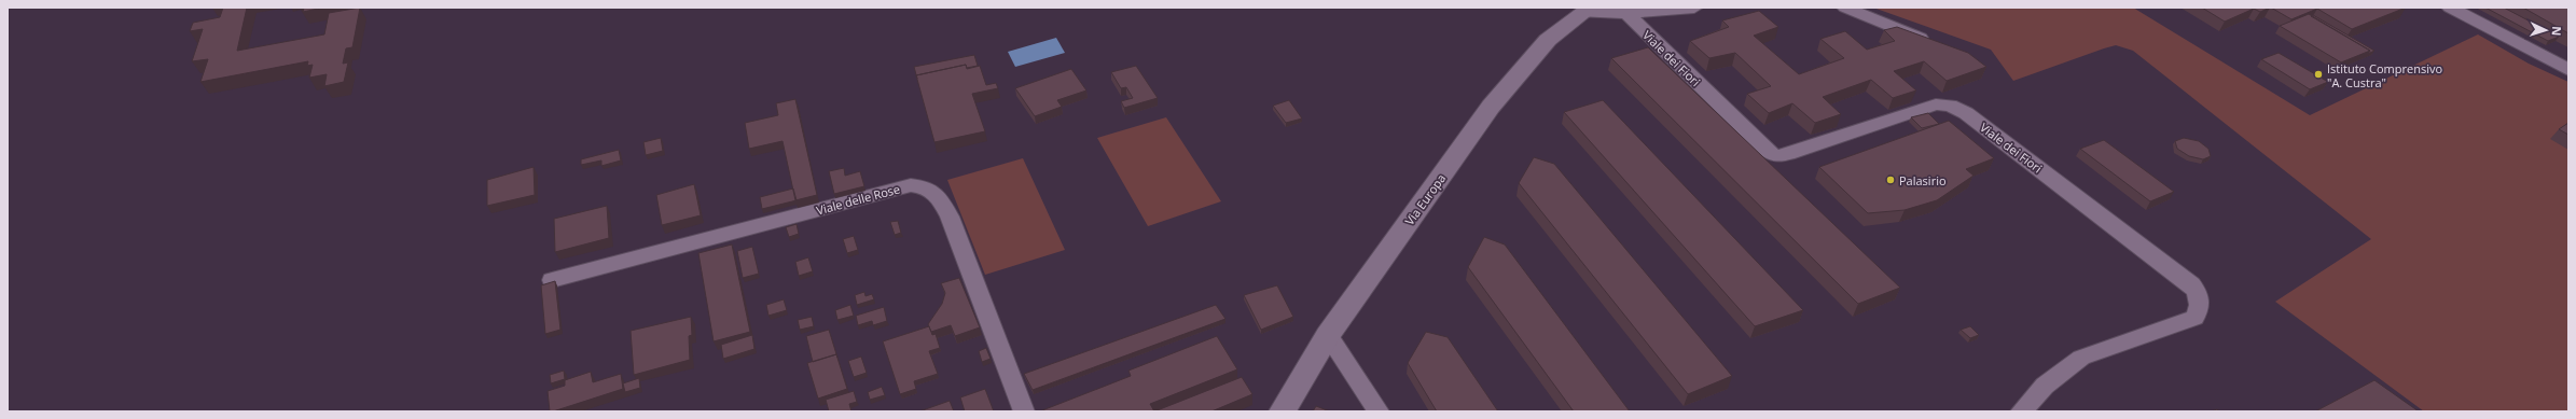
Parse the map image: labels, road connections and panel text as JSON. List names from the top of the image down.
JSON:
{
  "streets": {
    "street": ["Viale dei Fiori", "Viale delle Rose", "Via Europa"]
  },
  "crossings": [
    ["Viale dei Fiori", "Via Europa"]
  ],
  "places": ["Istituto Comprensivo \"A. Custra\"", "Palasirio"],
  "north": "right"
}
